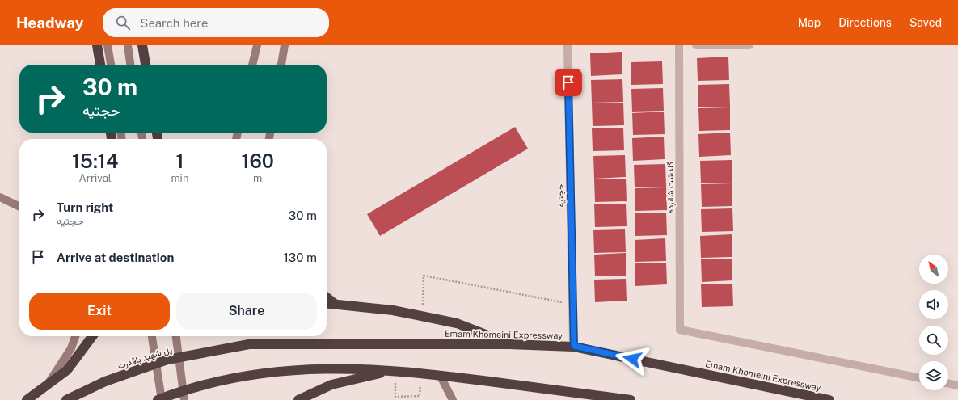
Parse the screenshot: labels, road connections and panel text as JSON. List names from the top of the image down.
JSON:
{
  "streets": {
    "highway": ["Emam Khomeini Expressway", "پل شهید باقدرت"],
    "street": ["گلدشت شانزده", "حجتیه"]
  },
  "crossings": [
    ["حجتیه", "Emam Khomeini Expressway"],
    ["Emam Khomeini Expressway", "پل شهید باقدرت"]
  ],
  "north": "top left",
  "page": {
    "header": "Headway",
    "search": "Search here",
    "nav": ["Map", "Directions", "Saved"],
    "turn": ["30 m", "حجتیه"],
    "eta": [
      "15:14",
      "Arrival",
      "1",
      "min",
      "160",
      "m"
    ],
    "list": [
      {
        "name": "Turn right",
        "note": "حجتیه",
        "value": "30 m"
      },
      {
        "name": "Arrive at destination",
        "value": "130 m"
      }
    ],
    "buttons": ["Exit", "Share"]
  }
}
